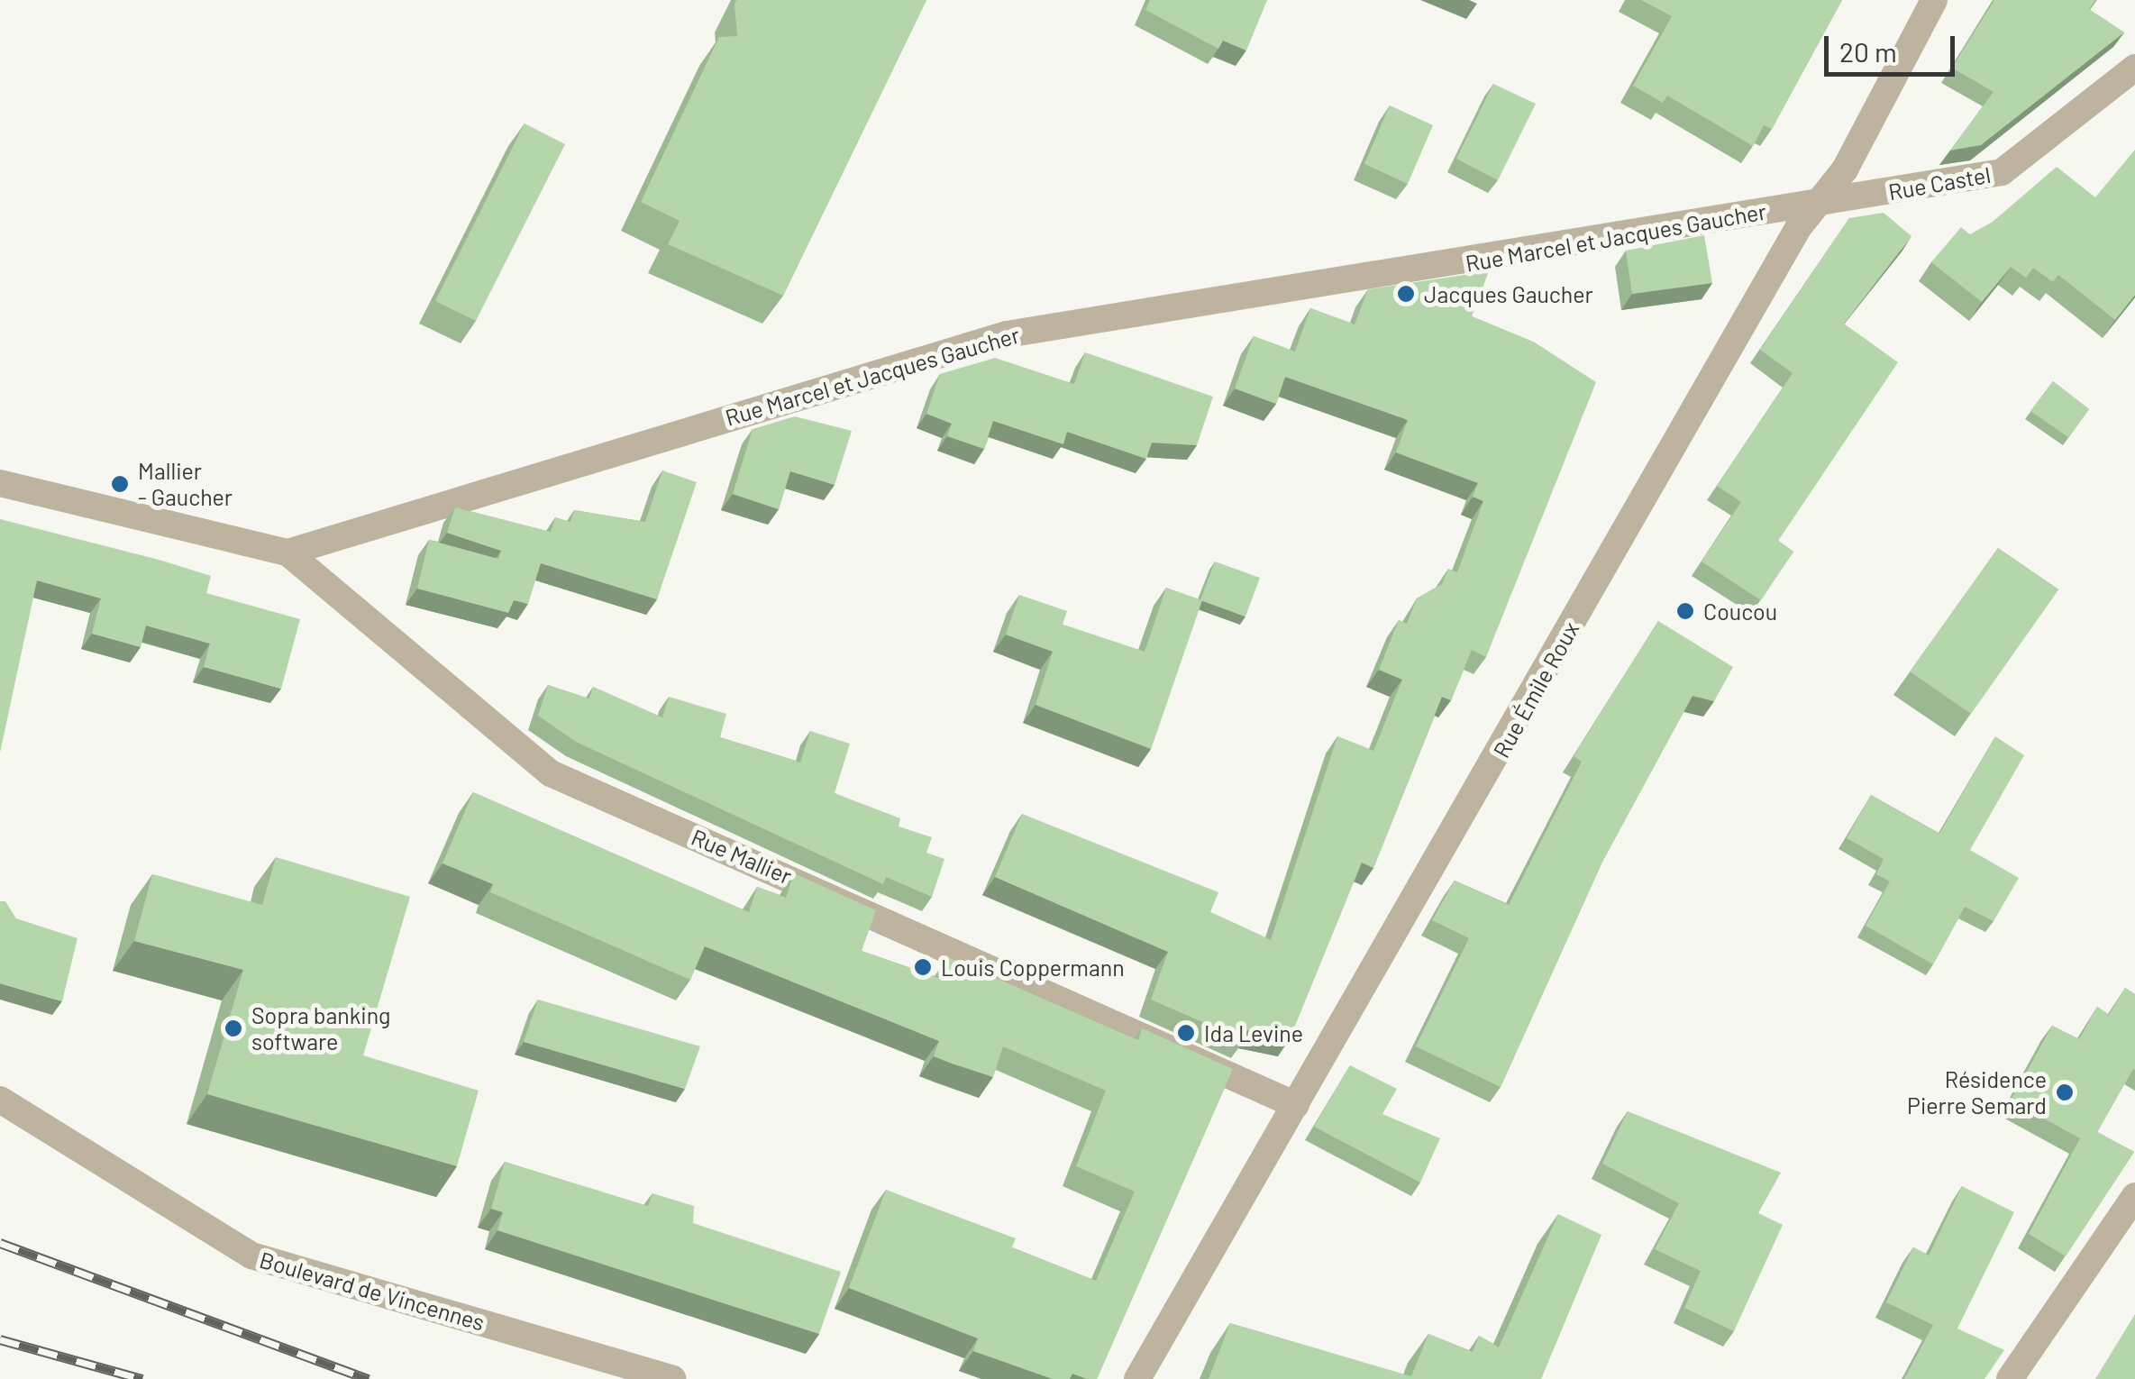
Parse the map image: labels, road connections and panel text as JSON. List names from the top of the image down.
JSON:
{
  "streets": {
    "street": [
      "Rue Castel",
      "Rue Marcel et Jacques Gaucher",
      "Rue Émile Roux",
      "Rue Mallier",
      "Boulevard de Vincennes"
    ]
  },
  "crossings": [
    ["Rue Castel", "Rue Marcel et Jacques Gaucher"],
    ["Rue Castel", "Rue Émile Roux"],
    ["Rue Marcel et Jacques Gaucher", "Rue Émile Roux"],
    ["Rue Marcel et Jacques Gaucher", "Rue Mallier"],
    ["Rue Émile Roux", "Rue Mallier"]
  ],
  "places": [
    "Jacques Gaucher",
    "Mallier - Gaucher",
    "Coucou",
    "Louis Coppermann",
    "Sopra banking software",
    "Ida Levine",
    "Résidence Pierre Semard"
  ],
  "scale_bar": "20 m"
}
